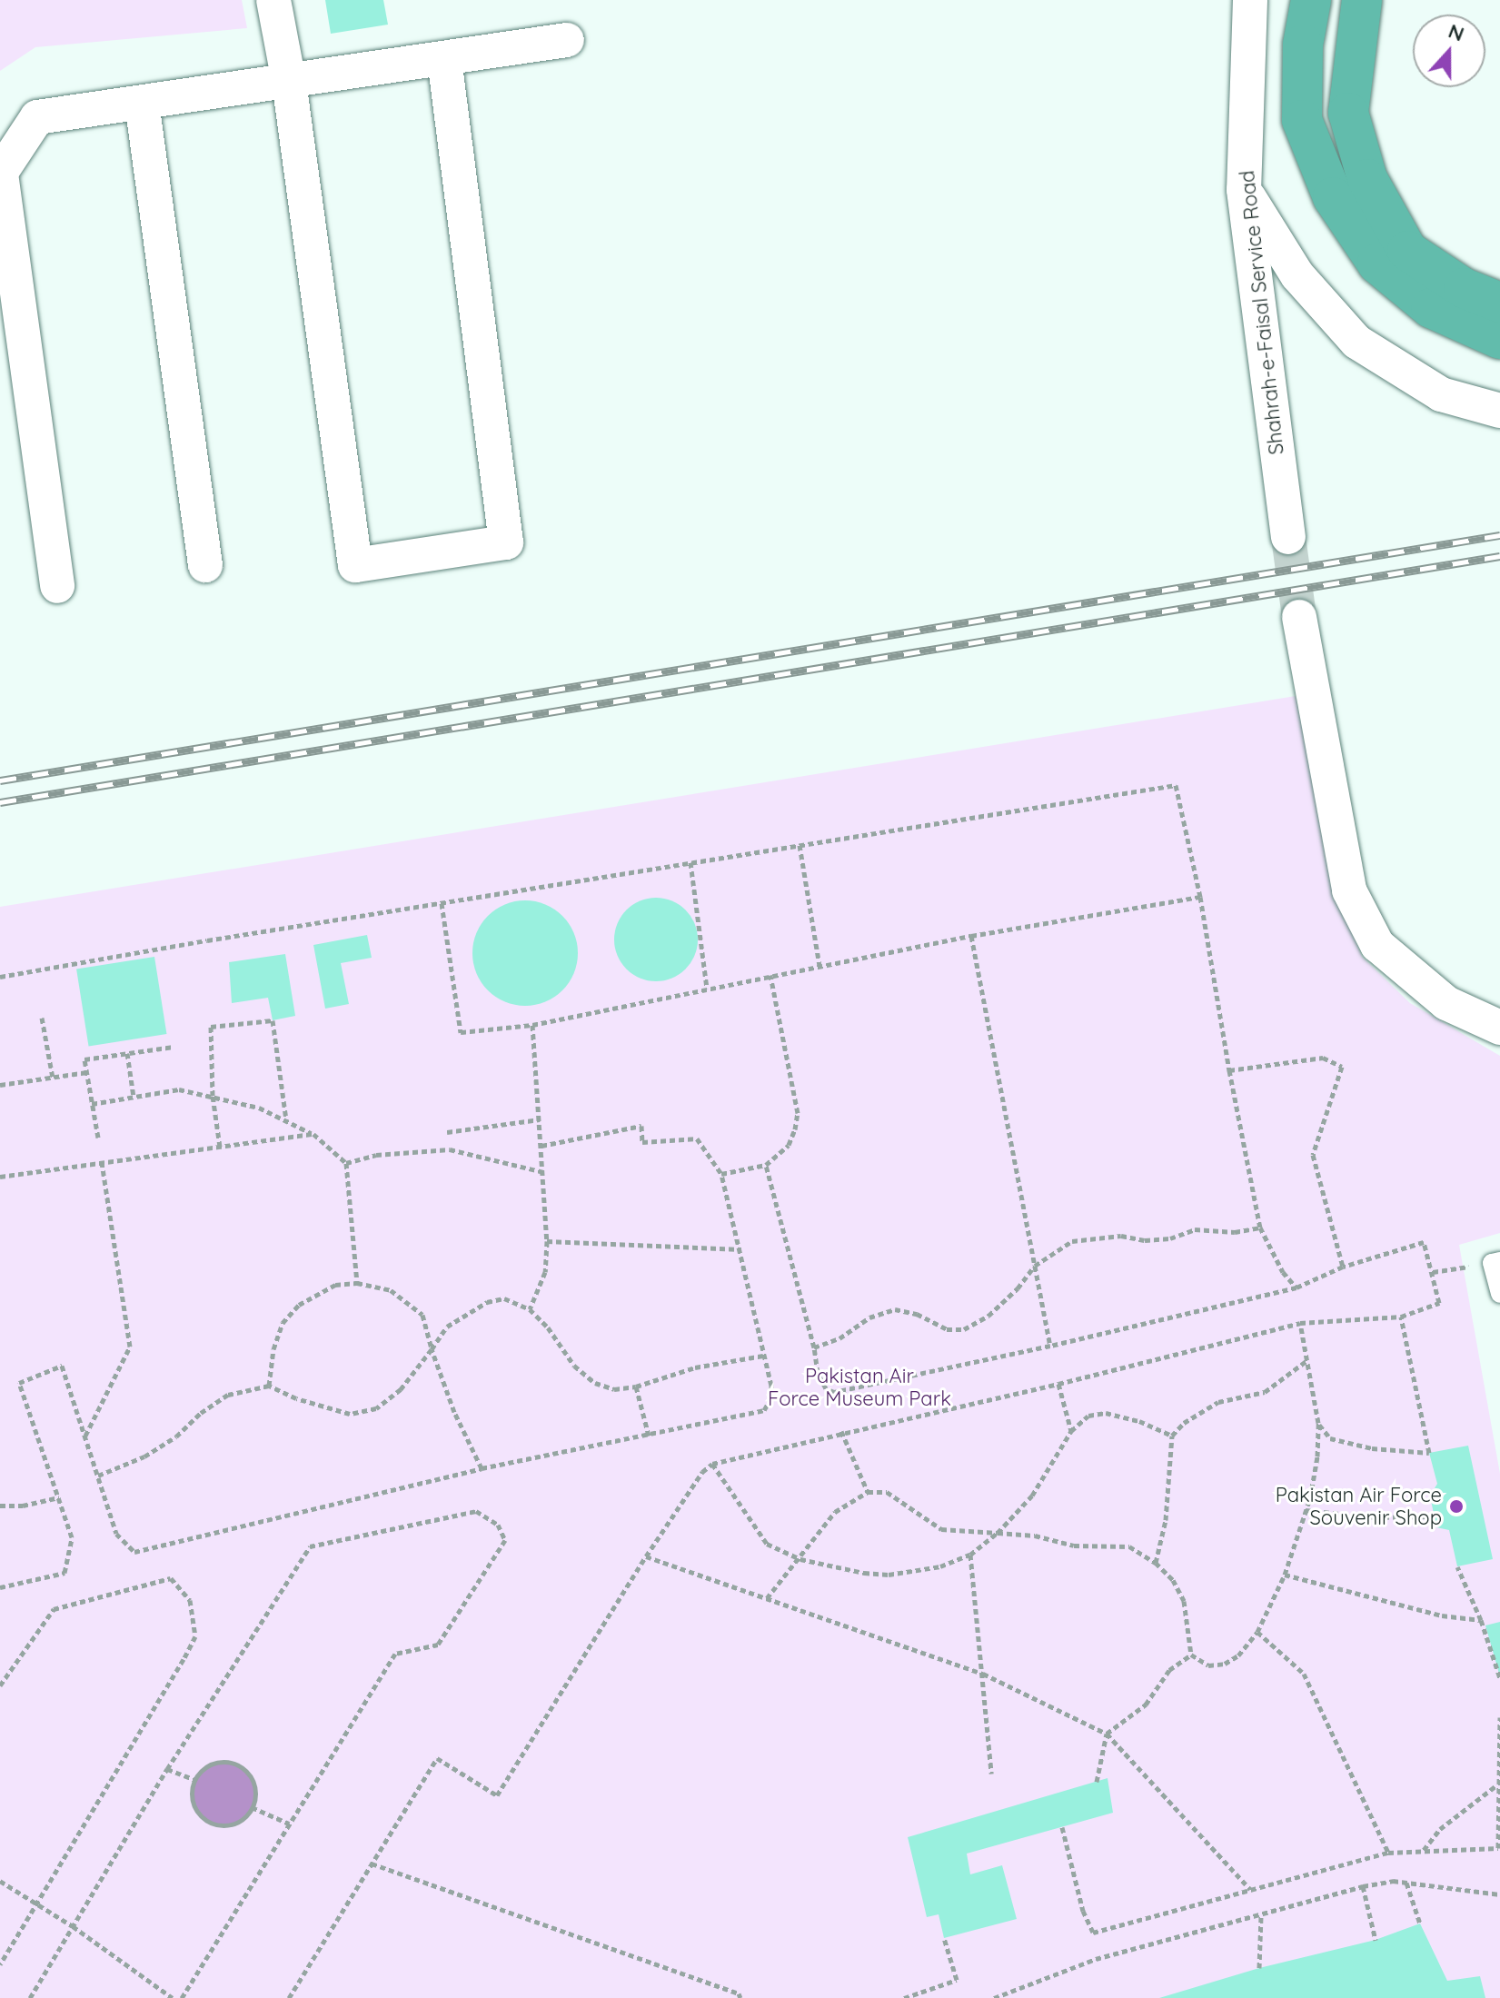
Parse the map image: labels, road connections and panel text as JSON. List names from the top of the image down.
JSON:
{
  "streets": {
    "street": ["Shahrah-e-Faisal Service Road"]
  },
  "parks": ["Pakistan Air Force Museum Park"],
  "places": ["Pakistan Air Force Souvenir Shop"],
  "north": "top"
}
